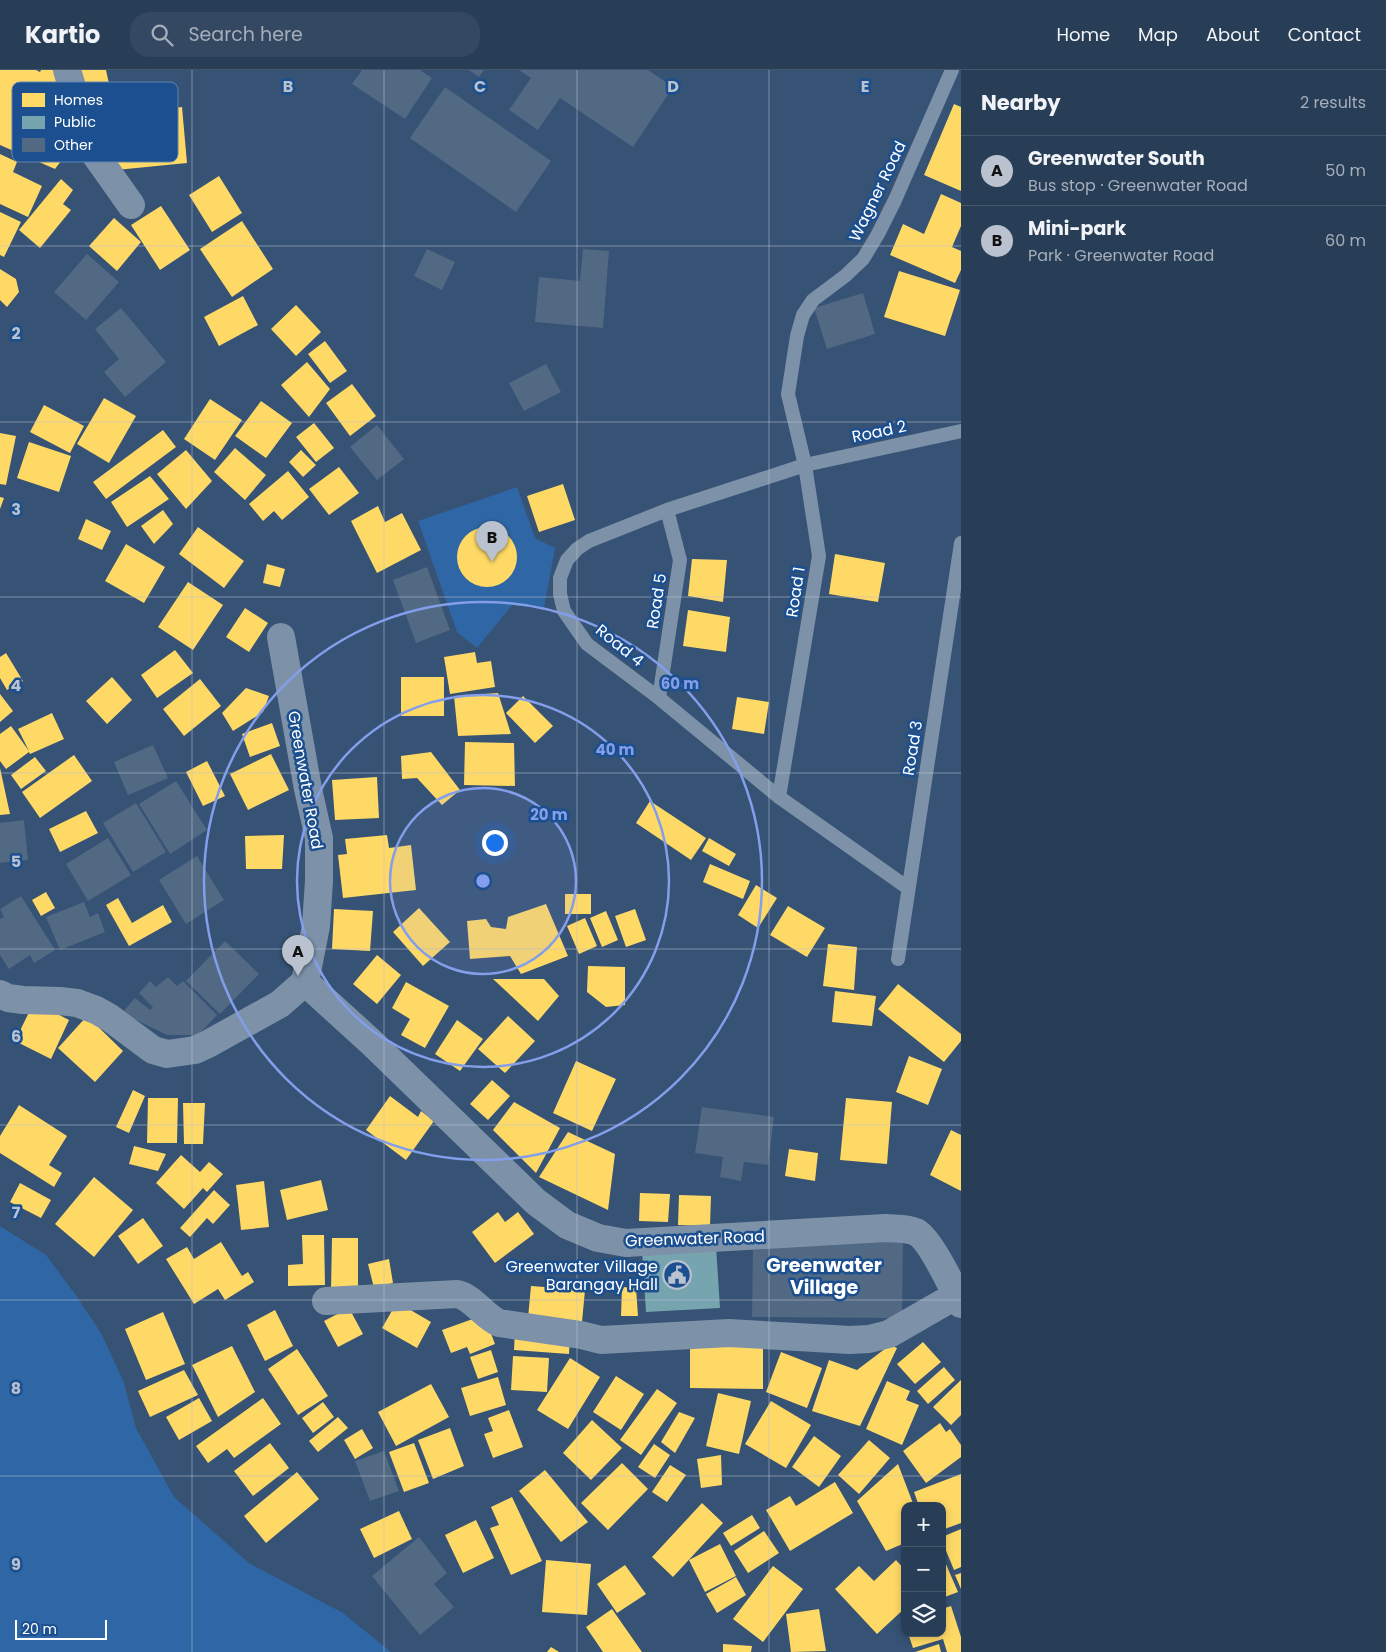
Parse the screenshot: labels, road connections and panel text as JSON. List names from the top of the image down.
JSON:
{
  "streets": {
    "street": ["Greenwater Road"],
    "lane": [
      "Wagner Road",
      "Road 2",
      "Road 1",
      "Road 5",
      "Road 4",
      "Road 3"
    ]
  },
  "crossings": [
    ["Wagner Road", "Road 1"],
    ["Road 2", "Road 1"],
    ["Road 2", "Road 4"],
    ["Road 1", "Road 4"],
    ["Road 5", "Road 4"],
    ["Road 4", "Road 3"]
  ],
  "districts": ["Greenwater Village"],
  "places": {
    "public building": ["Greenwater Village Barangay Hall"]
  },
  "legend": ["Homes", "Public", "Other"],
  "scale_bar": "20 m",
  "page": {
    "header": "Kartio",
    "search": "Search here",
    "nav": [
      "Home",
      "Map",
      "About",
      "Contact"
    ],
    "heading": ["Nearby", "2 results"],
    "list": [
      {
        "mark": "A",
        "name": "Greenwater South",
        "note": "Bus stop · Greenwater Road",
        "value": "50 m"
      },
      {
        "mark": "B",
        "name": "Mini-park",
        "note": "Park · Greenwater Road",
        "value": "60 m"
      }
    ],
    "pins": ["B", "A"],
    "map_buttons": ["+", "−"],
    "scale": "20 m"
  },
  "grid": {
    "columns": [
      "B",
      "C",
      "D",
      "E"
    ],
    "rows": [
      "2",
      "3",
      "4",
      "5",
      "6",
      "7",
      "8",
      "9"
    ]
  },
  "rings": ["60 m", "40 m", "20 m"]
}
